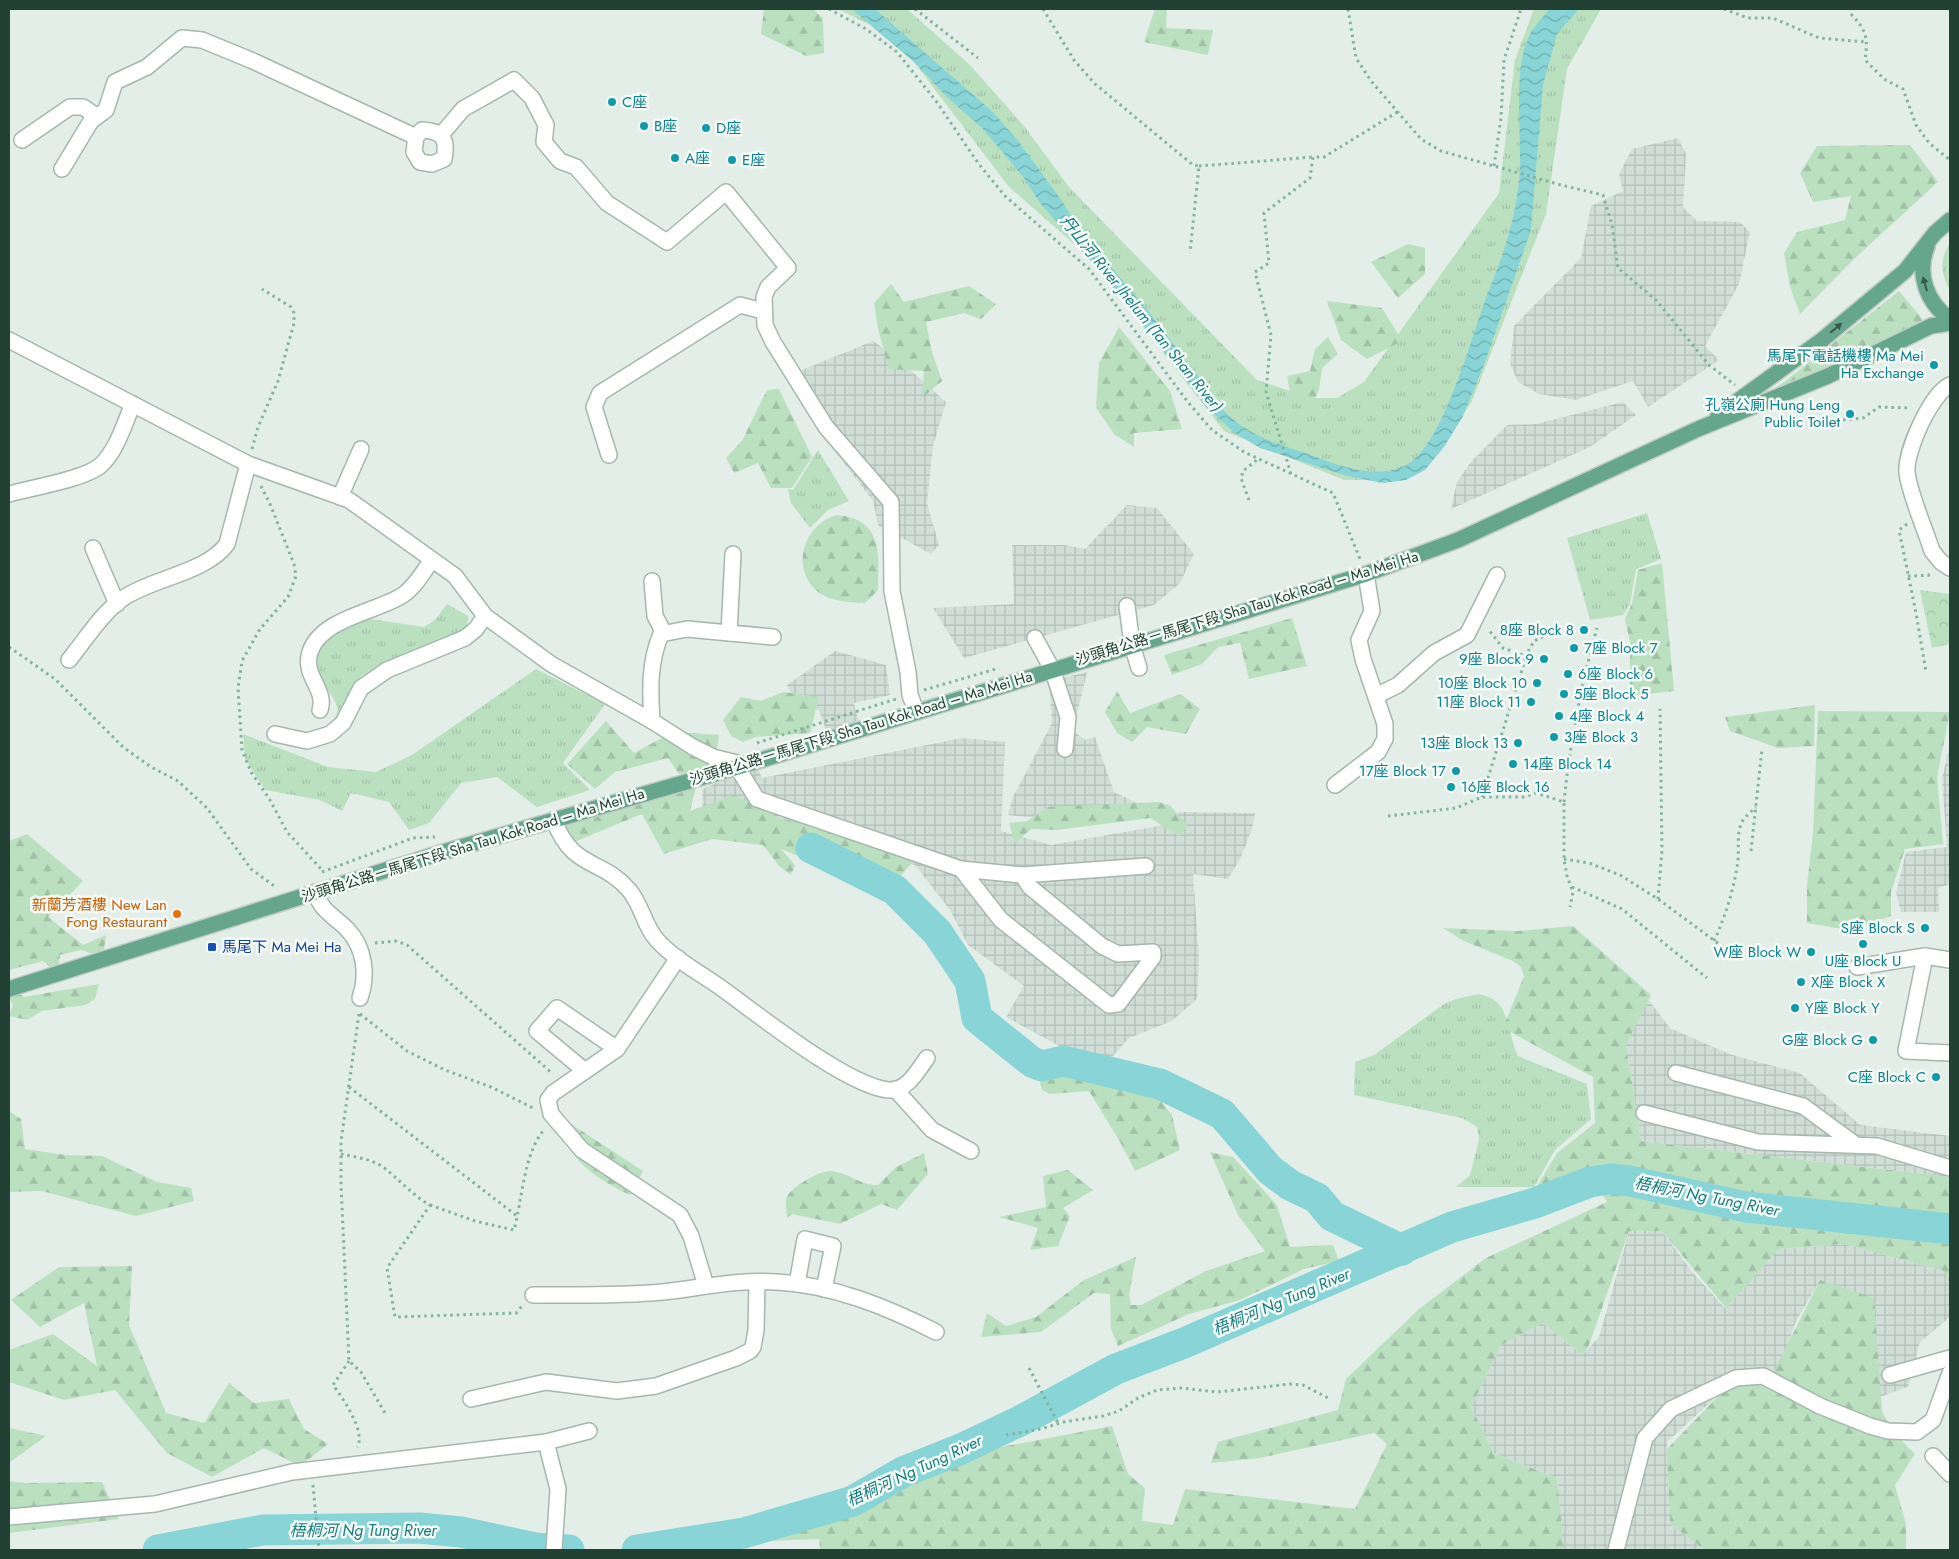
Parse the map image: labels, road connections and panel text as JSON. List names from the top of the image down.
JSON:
{
  "streets": {
    "main road": ["沙頭角公路－馬尾下段 Sha Tau Kok Road – Ma Mei Ha"]
  },
  "water": ["丹山河 River Jhelum (Tan Shan River)", "梧桐河 Ng Tung River"],
  "places": {
    "other": [
      "C座",
      "B座",
      "D座",
      "A座",
      "E座",
      "馬尾下電話機樓 Ma Mei Ha Exchange",
      "孔嶺公廁 Hung Leng Public Toilet",
      "8座 Block 8",
      "7座 Block 7",
      "9座 Block 9",
      "6座 Block 6",
      "10座 Block 10",
      "5座 Block 5",
      "11座 Block 11",
      "4座 Block 4",
      "3座 Block 3",
      "13座 Block 13",
      "14座 Block 14",
      "17座 Block 17",
      "16座 Block 16",
      "新蘭芳酒樓 New Lan Fong Restaurant",
      "S座 Block S",
      "U座 Block U",
      "W座 Block W",
      "X座 Block X",
      "Y座 Block Y",
      "G座 Block G",
      "C座 Block C"
    ],
    "transit": ["馬尾下 Ma Mei Ha"]
  }
}
